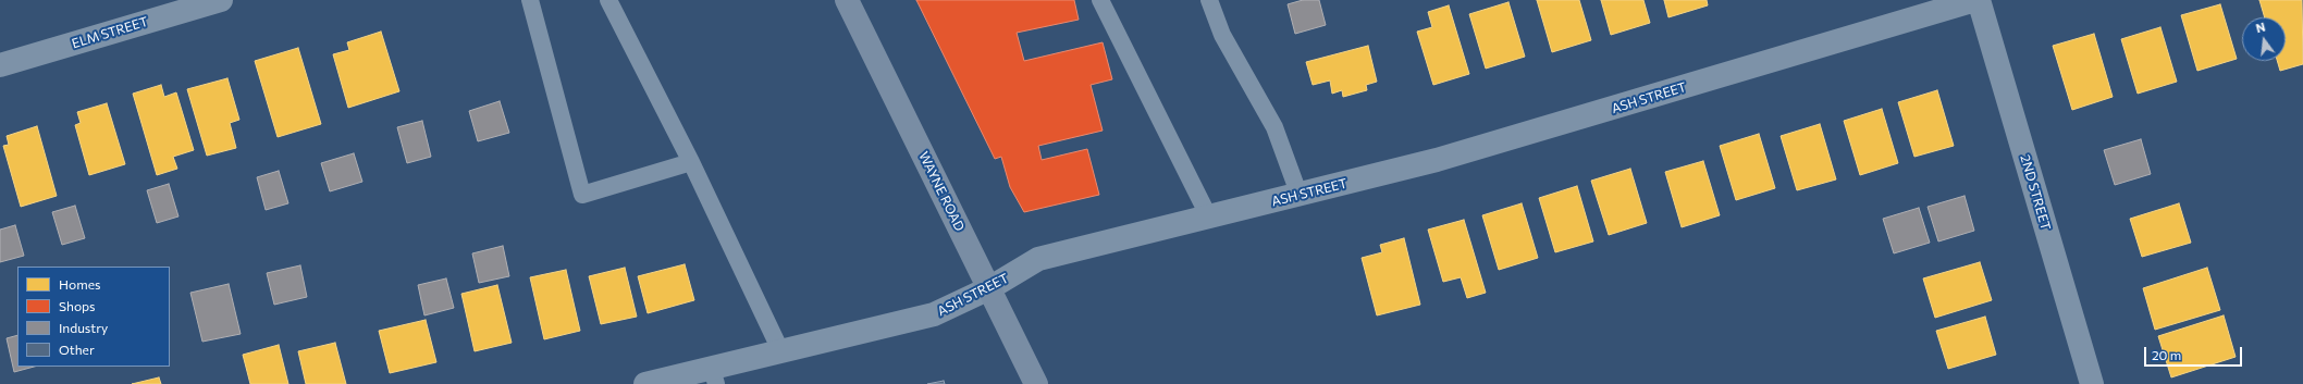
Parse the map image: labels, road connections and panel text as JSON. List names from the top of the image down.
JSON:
{
  "streets": {
    "main road": ["WAYNE ROAD"],
    "street": ["ELM STREET", "ASH STREET", "2ND STREET"]
  },
  "crossings": [
    ["ASH STREET", "WAYNE ROAD"]
  ],
  "legend": [
    "Homes",
    "Shops",
    "Industry",
    "Other"
  ],
  "scale_bar": "20 m",
  "north": "top"
}
